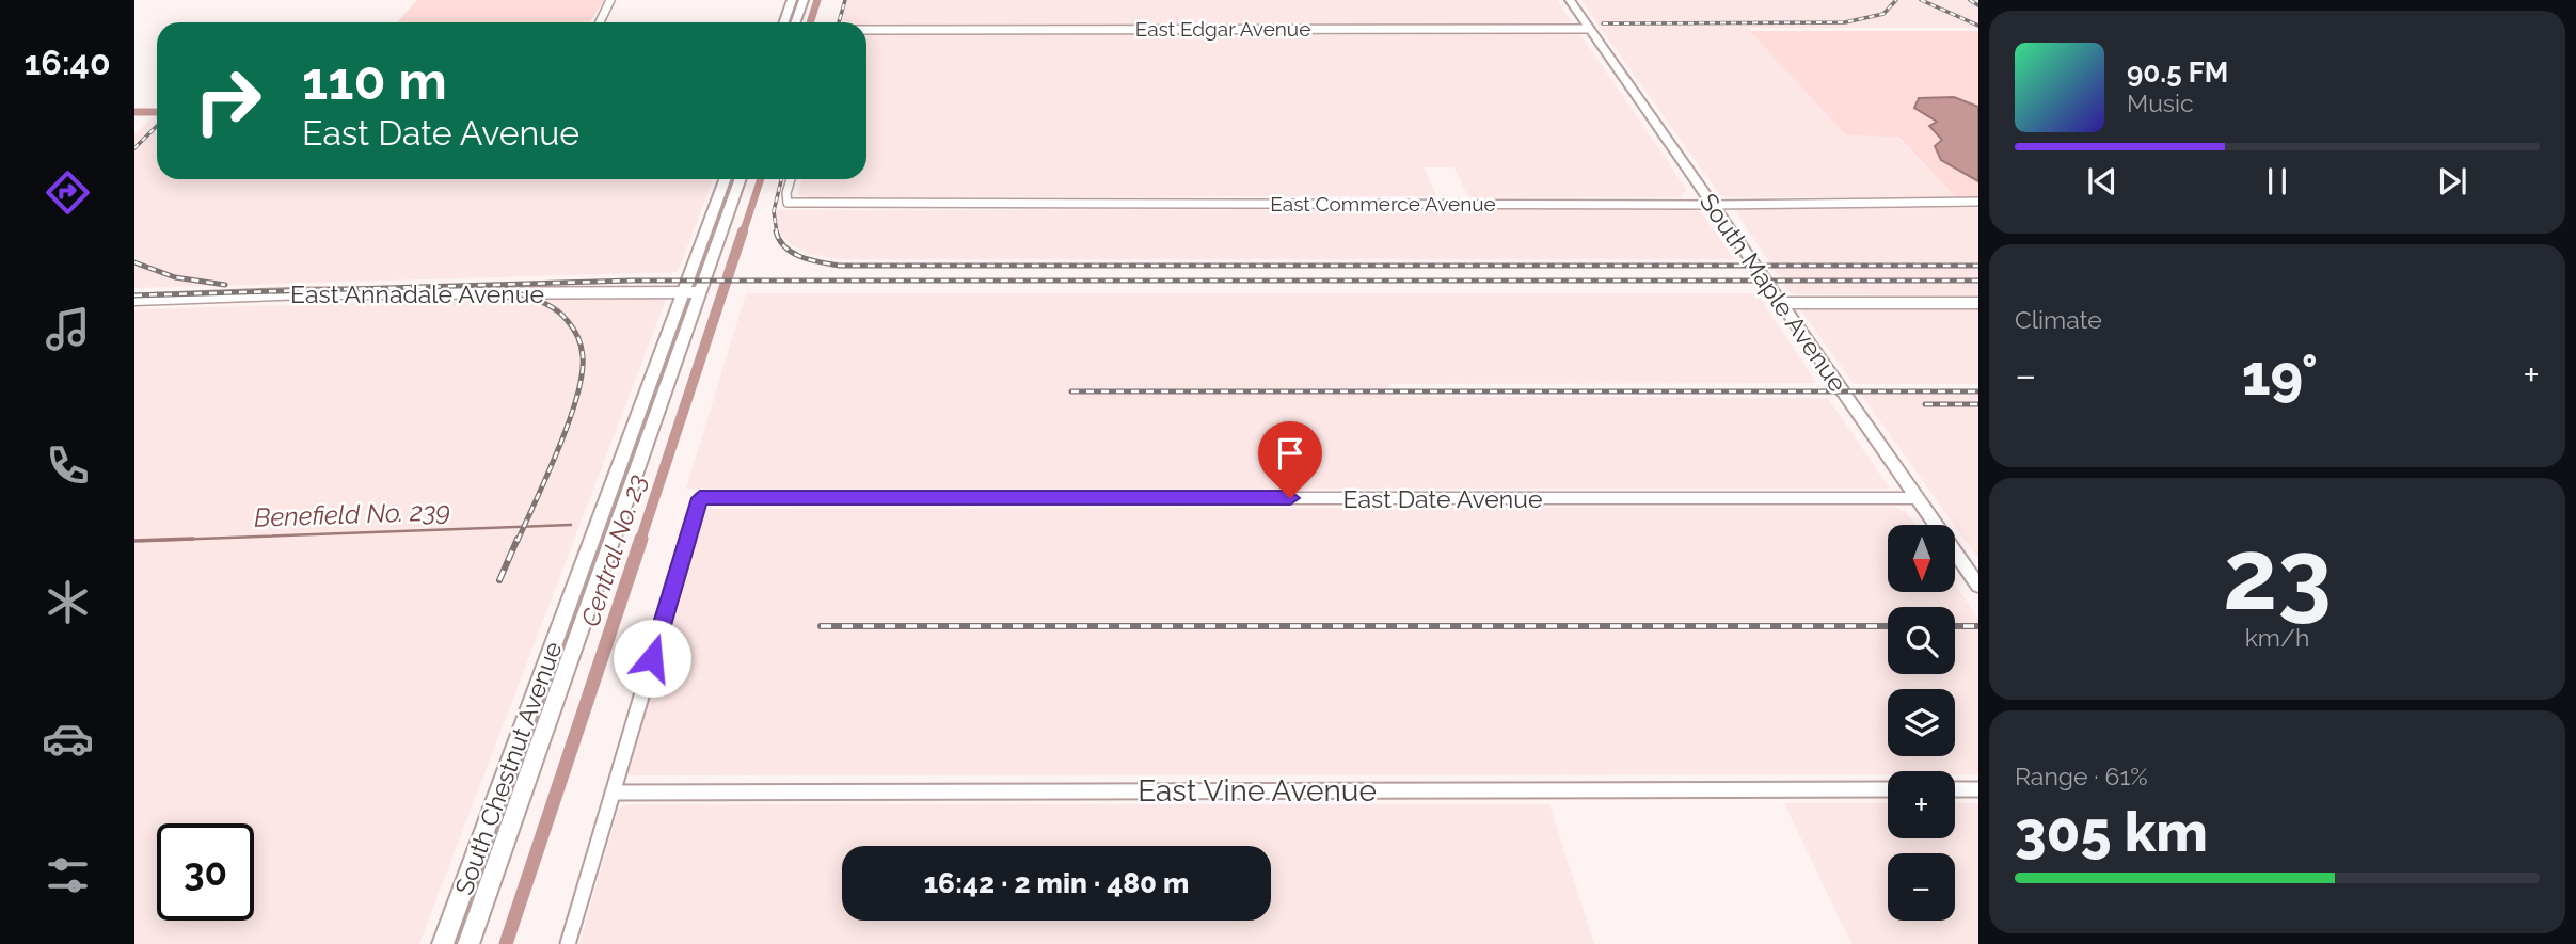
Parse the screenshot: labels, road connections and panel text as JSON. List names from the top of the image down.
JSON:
{
  "streets": {
    "main road": ["South Chestnut Avenue"],
    "street": [
      "East Edgar Avenue",
      "East Commerce Avenue",
      "South Maple Avenue",
      "East Annadale Avenue",
      "East Date Avenue",
      "East Vine Avenue"
    ]
  },
  "crossings": [
    ["East Edgar Avenue", "South Maple Avenue"],
    ["East Commerce Avenue", "South Maple Avenue"],
    ["South Maple Avenue", "East Date Avenue"],
    ["East Annadale Avenue", "South Chestnut Avenue"],
    ["East Date Avenue", "East Vine Avenue"]
  ],
  "water": ["Benefield No. 239", "Central No. 23"],
  "north": "bottom",
  "page": {
    "tabs": "16:40",
    "turn": ["110 m", "East Date Avenue"],
    "song": ["90.5 FM", "Music"],
    "tile": [
      "Climate",
      ["23", "km/h"],
      ["Range · 61%", "305 km"]
    ],
    "heat": ["−", "19°", "+"],
    "map_buttons": ["+", "−"],
    "limit": "30",
    "trip": "16:42 · 2 min · 480 m"
  }
}
